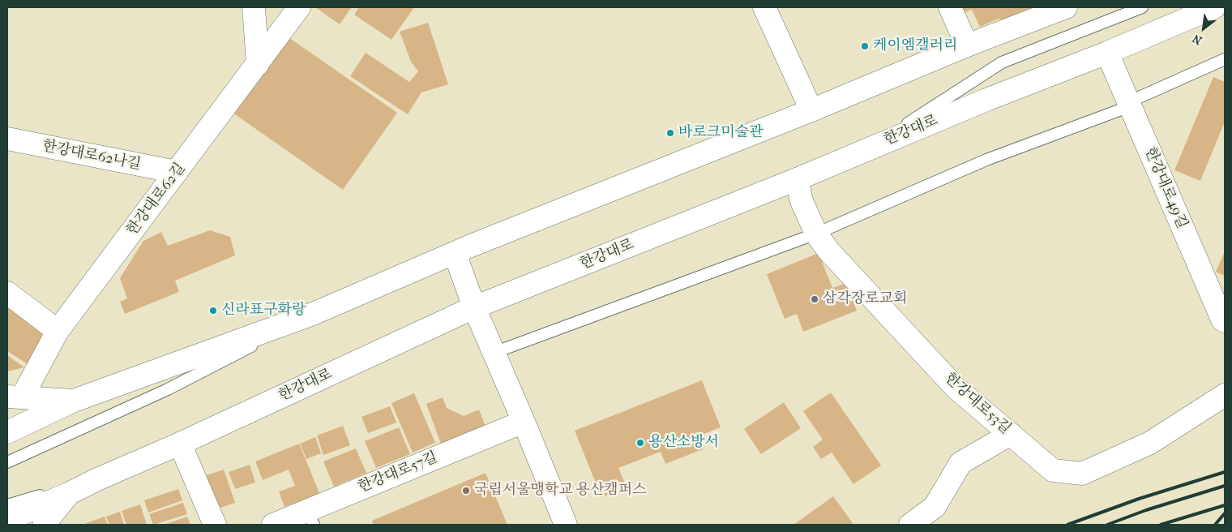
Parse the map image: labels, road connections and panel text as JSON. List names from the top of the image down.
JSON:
{
  "streets": {
    "street": [
      "한강대로",
      "한강대로62나길",
      "한강대로49길",
      "한강대로62길",
      "한강대로53길",
      "한강대로57길"
    ]
  },
  "crossings": [
    ["한강대로", "한강대로49길"],
    ["한강대로", "한강대로53길"],
    ["한강대로62나길", "한강대로62길"]
  ],
  "places": [
    "케이엠갤러리",
    "바로크미술관",
    "삼각장로교회",
    "신라표구화랑",
    "용산소방서",
    "국립서울맹학교 용산캠퍼스"
  ],
  "north": "bottom left"
}
